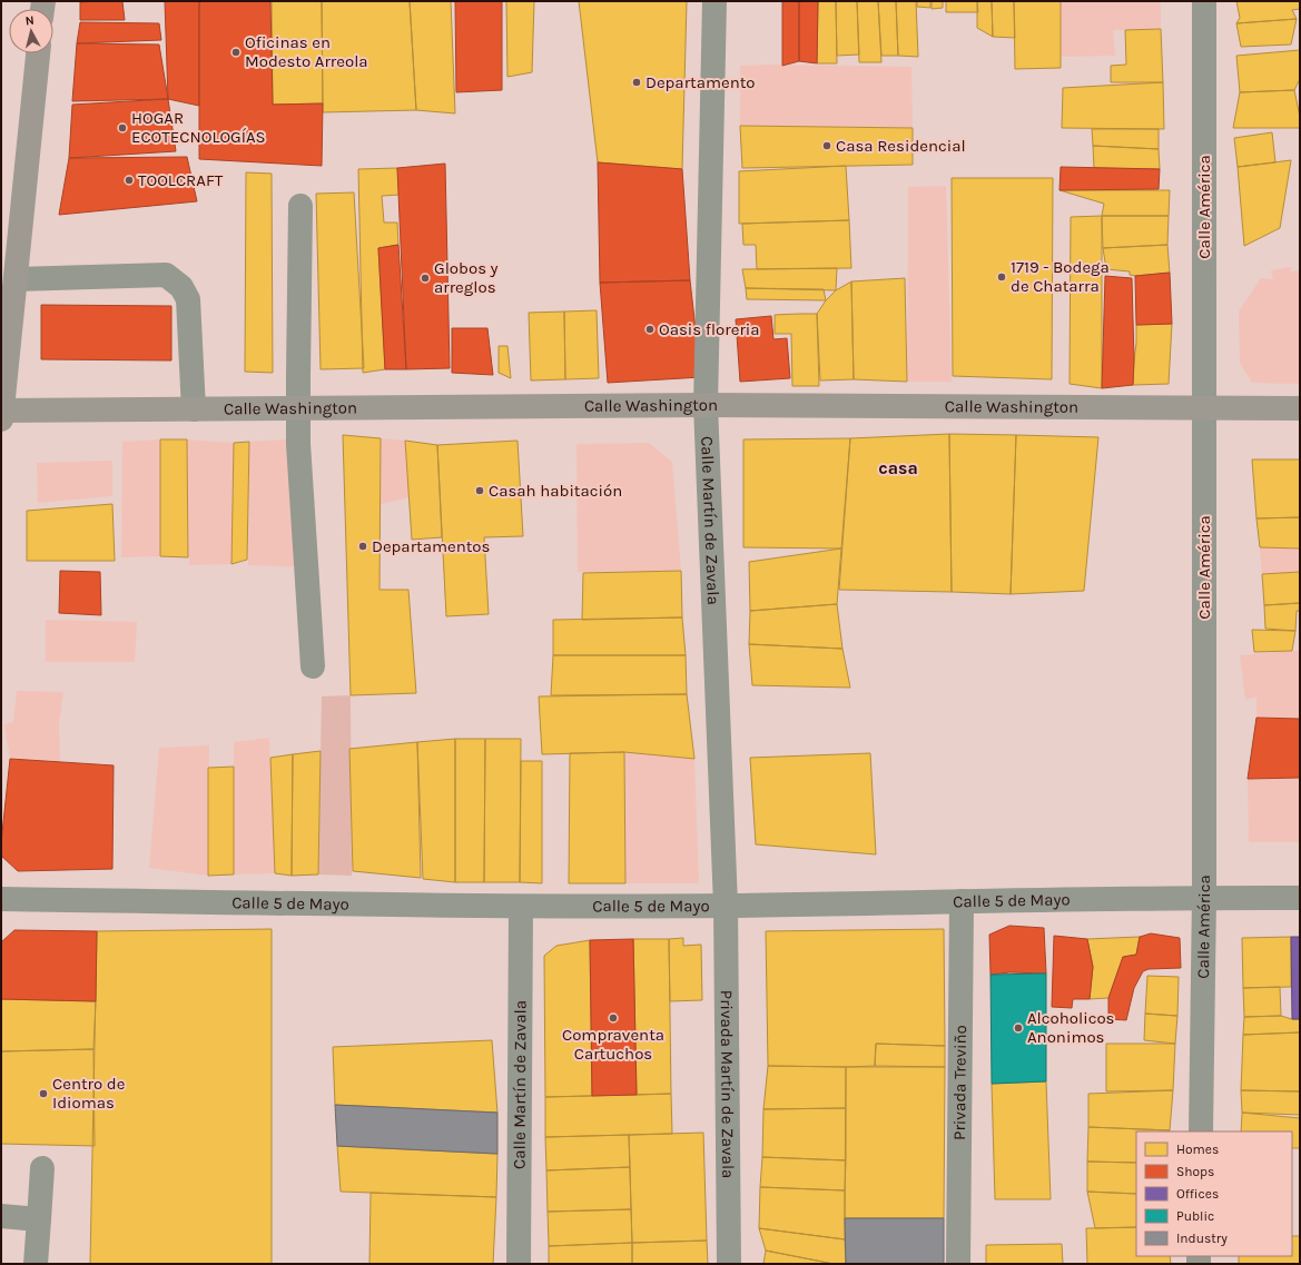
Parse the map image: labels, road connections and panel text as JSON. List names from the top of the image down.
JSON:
{
  "streets": {
    "main road": ["Calle Washington"],
    "street": [
      "Calle América",
      "Calle Martín de Zavala",
      "Calle 5 de Mayo",
      "Privada Treviño",
      "Privada Martín de Zavala"
    ]
  },
  "crossings": [
    ["Calle América", "Calle Washington"],
    ["Calle América", "Calle 5 de Mayo"],
    ["Calle Washington", "Calle Martín de Zavala"],
    ["Calle Martín de Zavala", "Calle 5 de Mayo"],
    ["Calle Martín de Zavala", "Privada Martín de Zavala"],
    ["Calle 5 de Mayo", "Privada Treviño"],
    ["Calle 5 de Mayo", "Privada Martín de Zavala"]
  ],
  "districts": ["casa"],
  "places": [
    "Oficinas en Modesto Arreola",
    "Departamento",
    "HOGAR ECOTECNOLOGÍAS",
    "Casa Residencial",
    "TOOLCRAFT",
    "1719 - Bodega de Chatarra",
    "Globos y arreglos",
    "Oasis floreria",
    "Casah habitación",
    "Departamentos",
    "Compraventa Cartuchos",
    "Alcoholicos Anonimos",
    "Centro de Idiomas"
  ],
  "legend": [
    "Homes",
    "Shops",
    "Offices",
    "Public",
    "Industry"
  ],
  "north": "top"
}
